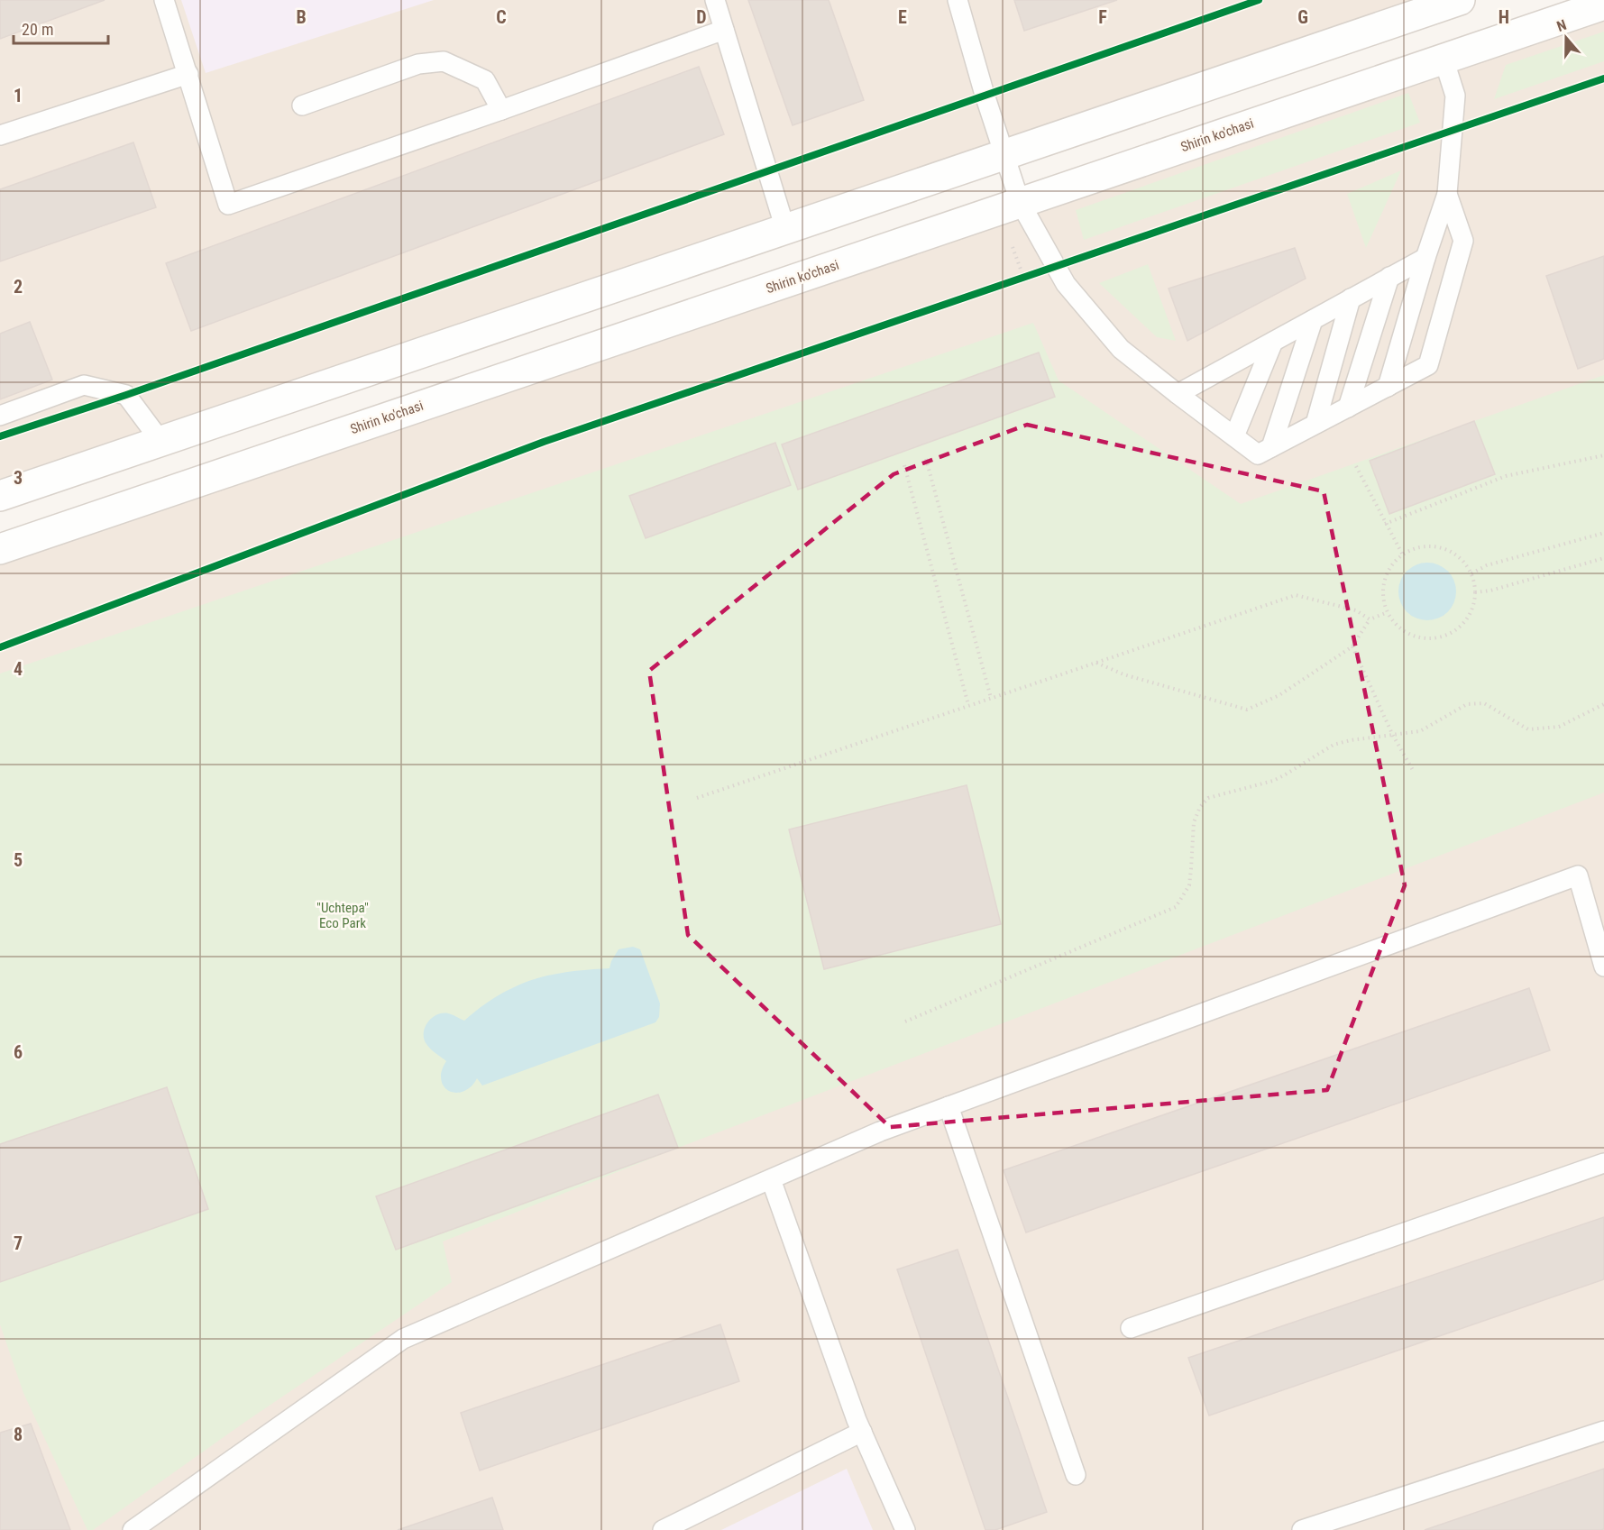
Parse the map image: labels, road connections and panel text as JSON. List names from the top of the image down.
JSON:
{
  "streets": {
    "main road": ["Shirin ko'chasi"]
  },
  "parks": ["\"Uchtepa\" Eco Park"],
  "scale_bar": "20 m",
  "north": "top",
  "grid": {
    "columns": [
      "B",
      "C",
      "D",
      "E",
      "F",
      "G",
      "H"
    ],
    "rows": [
      "1",
      "2",
      "3",
      "4",
      "5",
      "6",
      "7",
      "8"
    ]
  }
}
